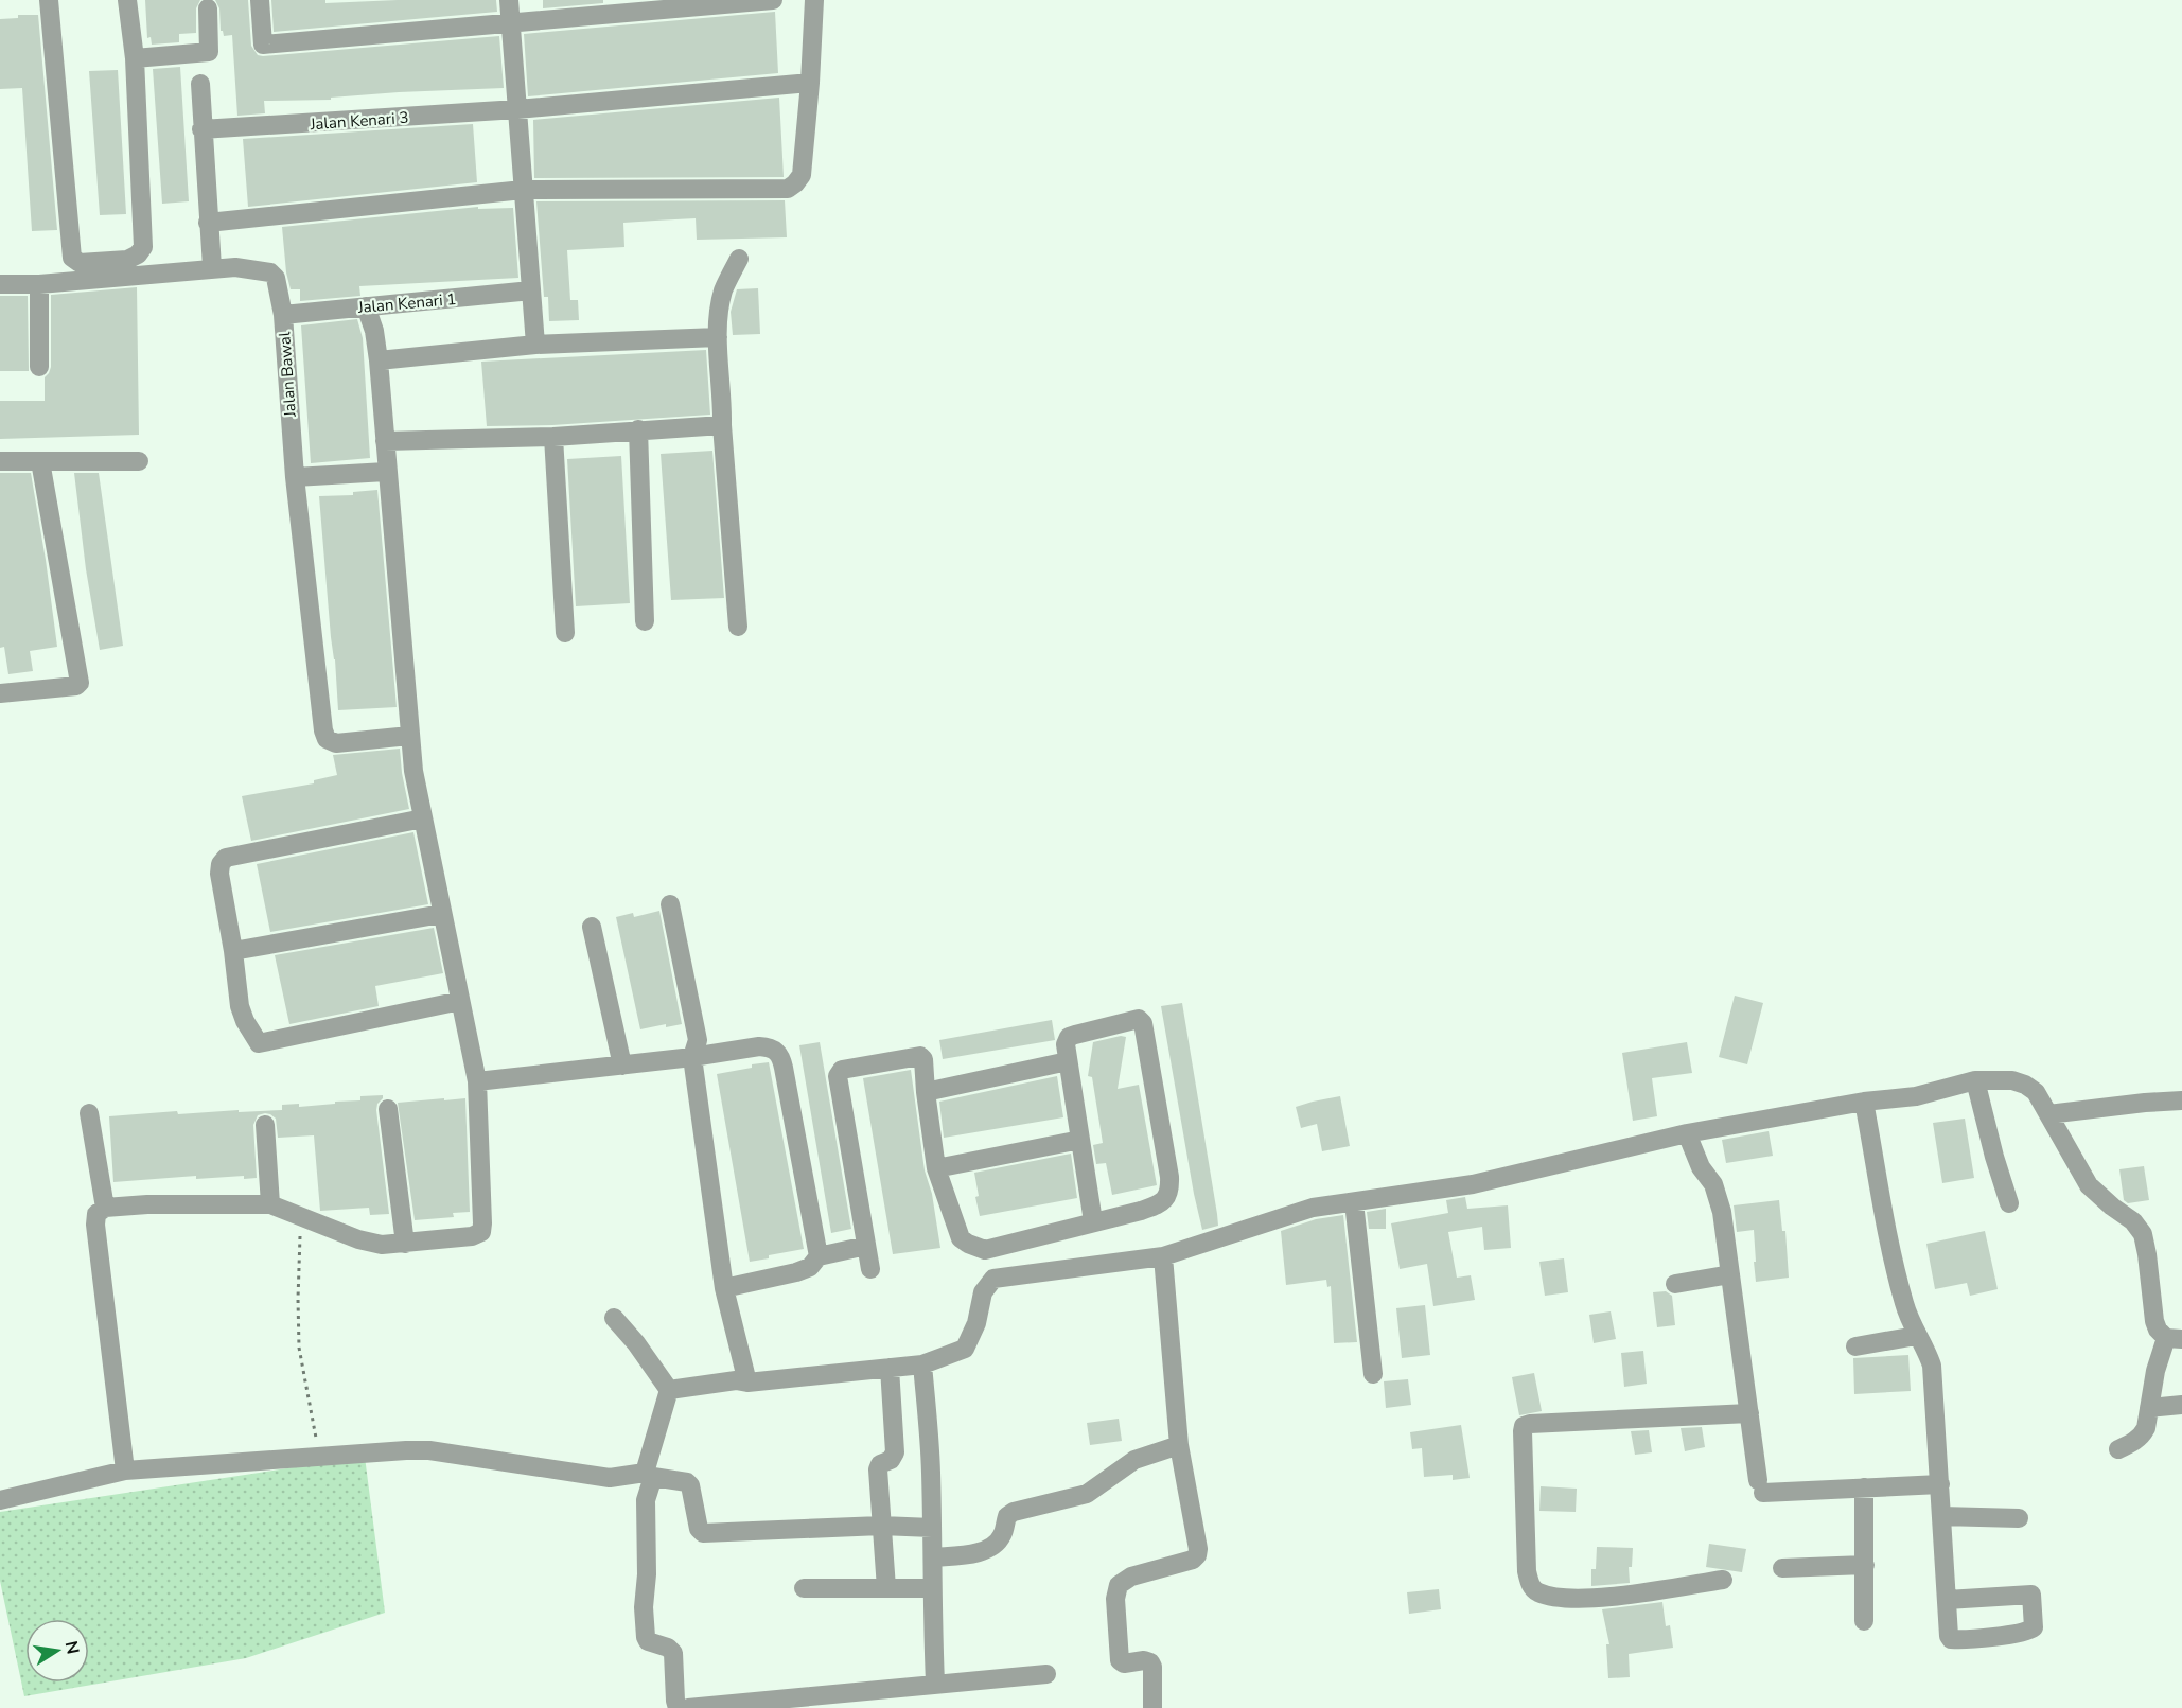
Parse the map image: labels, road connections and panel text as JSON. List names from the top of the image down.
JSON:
{
  "streets": {
    "street": ["Jalan Kenari 3", "Jalan Kenari 1", "Jalan Bawal"]
  },
  "crossings": [
    ["Jalan Kenari 1", "Jalan Bawal"]
  ],
  "north": "right"
}
